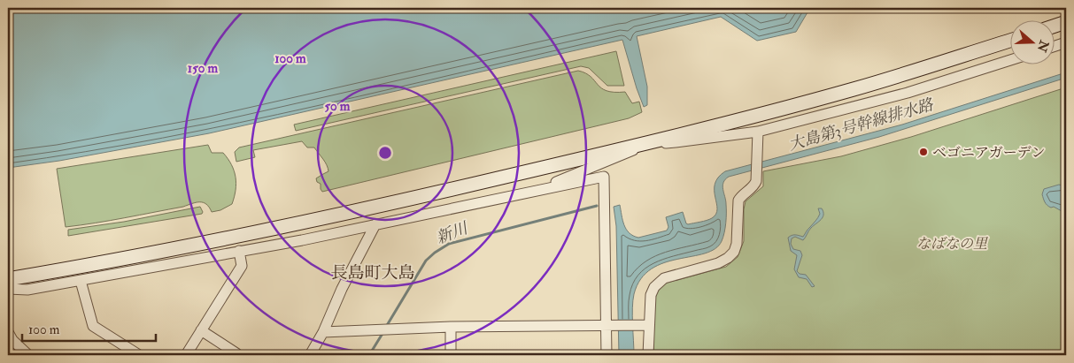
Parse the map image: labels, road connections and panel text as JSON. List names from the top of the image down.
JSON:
{
  "districts": ["長島町大島"],
  "water": ["大島第3号幹線排水路", "新川"],
  "parks": ["なばなの里"],
  "places": ["ベゴニアガーデン"],
  "scale_bar": "100 m",
  "north": "right",
  "rings": ["100 m", "150 m", "50 m"]
}
